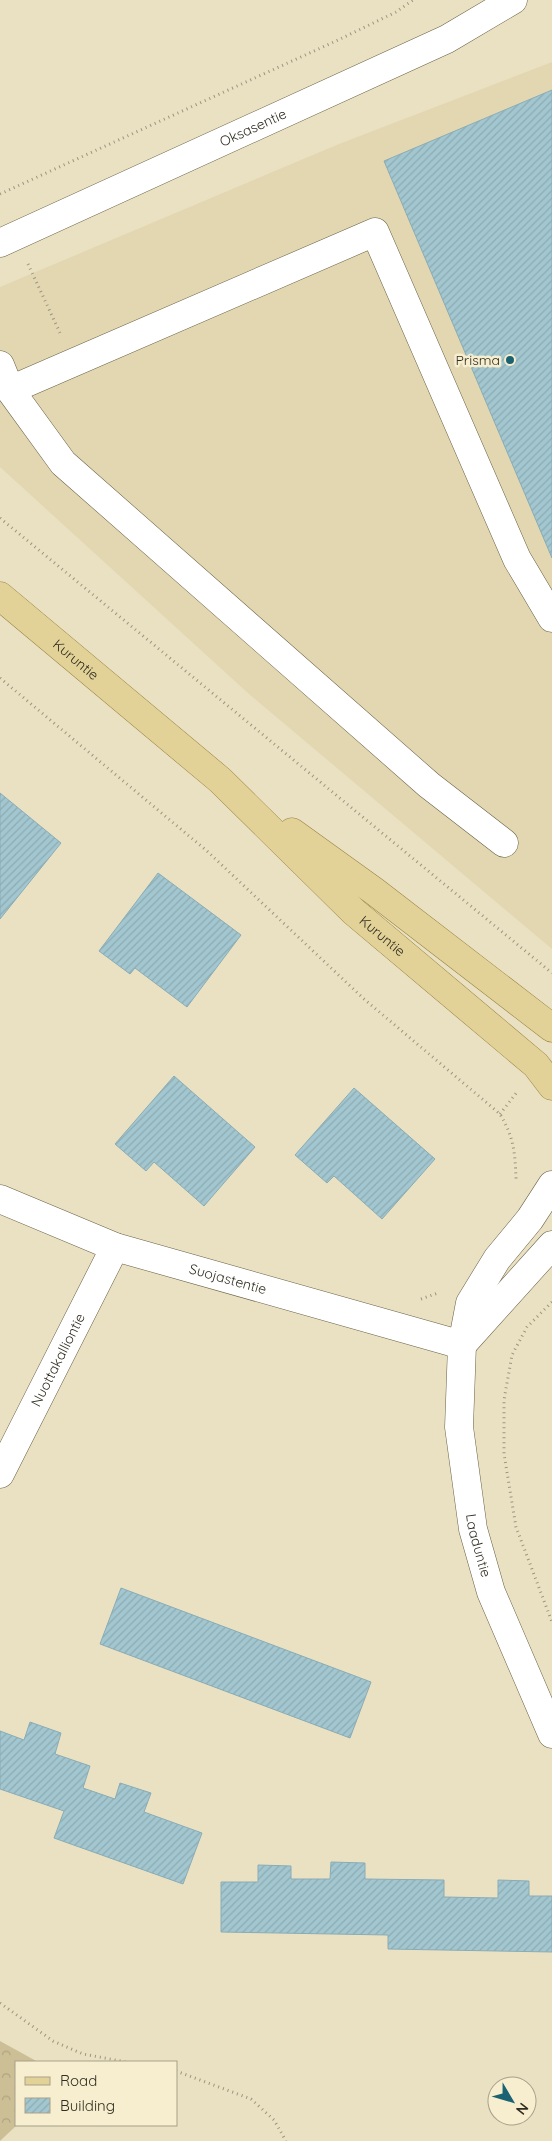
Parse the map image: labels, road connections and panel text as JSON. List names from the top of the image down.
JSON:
{
  "streets": {
    "main road": ["Kuruntie"],
    "street": [
      "Oksasentie",
      "Suojastentie",
      "Nuottakalliontie",
      "Laaduntie"
    ]
  },
  "crossings": [
    ["Suojastentie", "Nuottakalliontie"],
    ["Suojastentie", "Laaduntie"]
  ],
  "places": ["Prisma"],
  "legend": ["Road", "Building"],
  "north": "bottom right"
}
